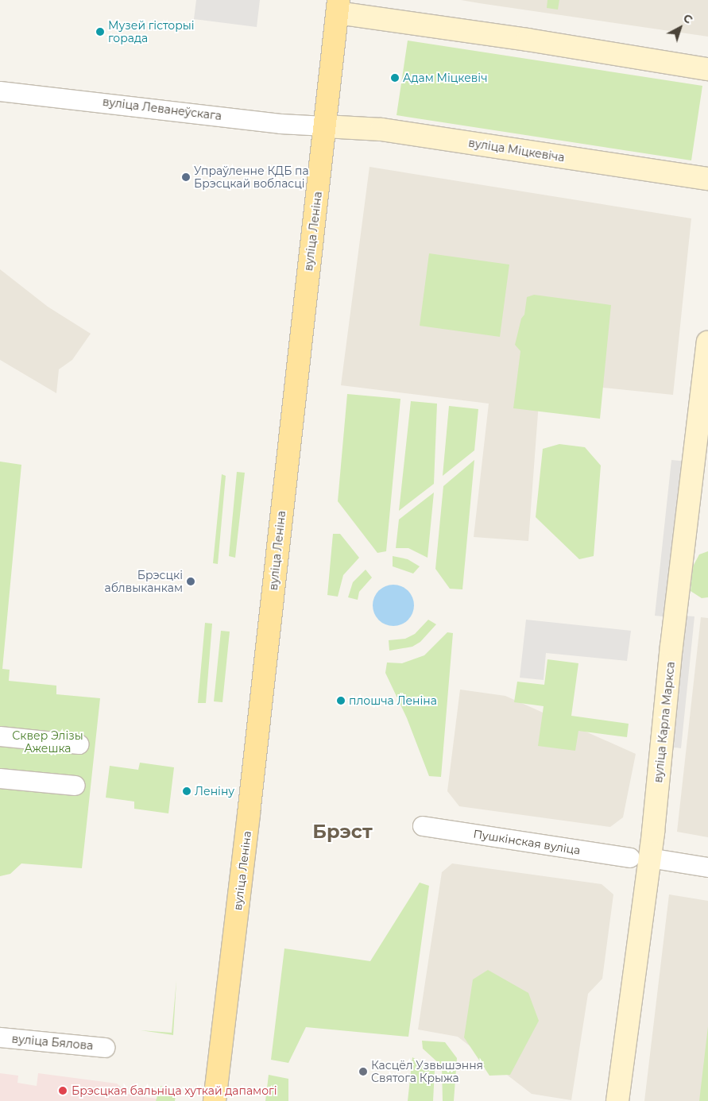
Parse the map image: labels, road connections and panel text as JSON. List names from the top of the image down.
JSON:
{
  "streets": {
    "main road": ["вуліца Міцкевіча", "вуліца Леніна", "вуліца Карла Маркса"],
    "street": ["вуліца Леванеўскага", "Пушкінская вуліца", "вуліца Бялова"]
  },
  "crossings": [
    ["вуліца Леванеўскага", "вуліца Міцкевіча"],
    ["вуліца Леванеўскага", "вуліца Леніна"],
    ["вуліца Міцкевіча", "вуліца Леніна"],
    ["вуліца Карла Маркса", "Пушкінская вуліца"]
  ],
  "districts": ["Брэст"],
  "parks": ["Сквер Элізы Ажешка"],
  "places": [
    "Музей гісторыі горада",
    "Адам Міцкевіч",
    "Упраўленне КДБ па Брэсцкай вобласці",
    "Брэсцкі аблвыканкам",
    "плошча Леніна",
    "Леніну",
    "Касцёл Узвышэння Святога Крыжа",
    "Брэсцкая бальніца хуткай дапамогі"
  ],
  "north": "top right"
}
